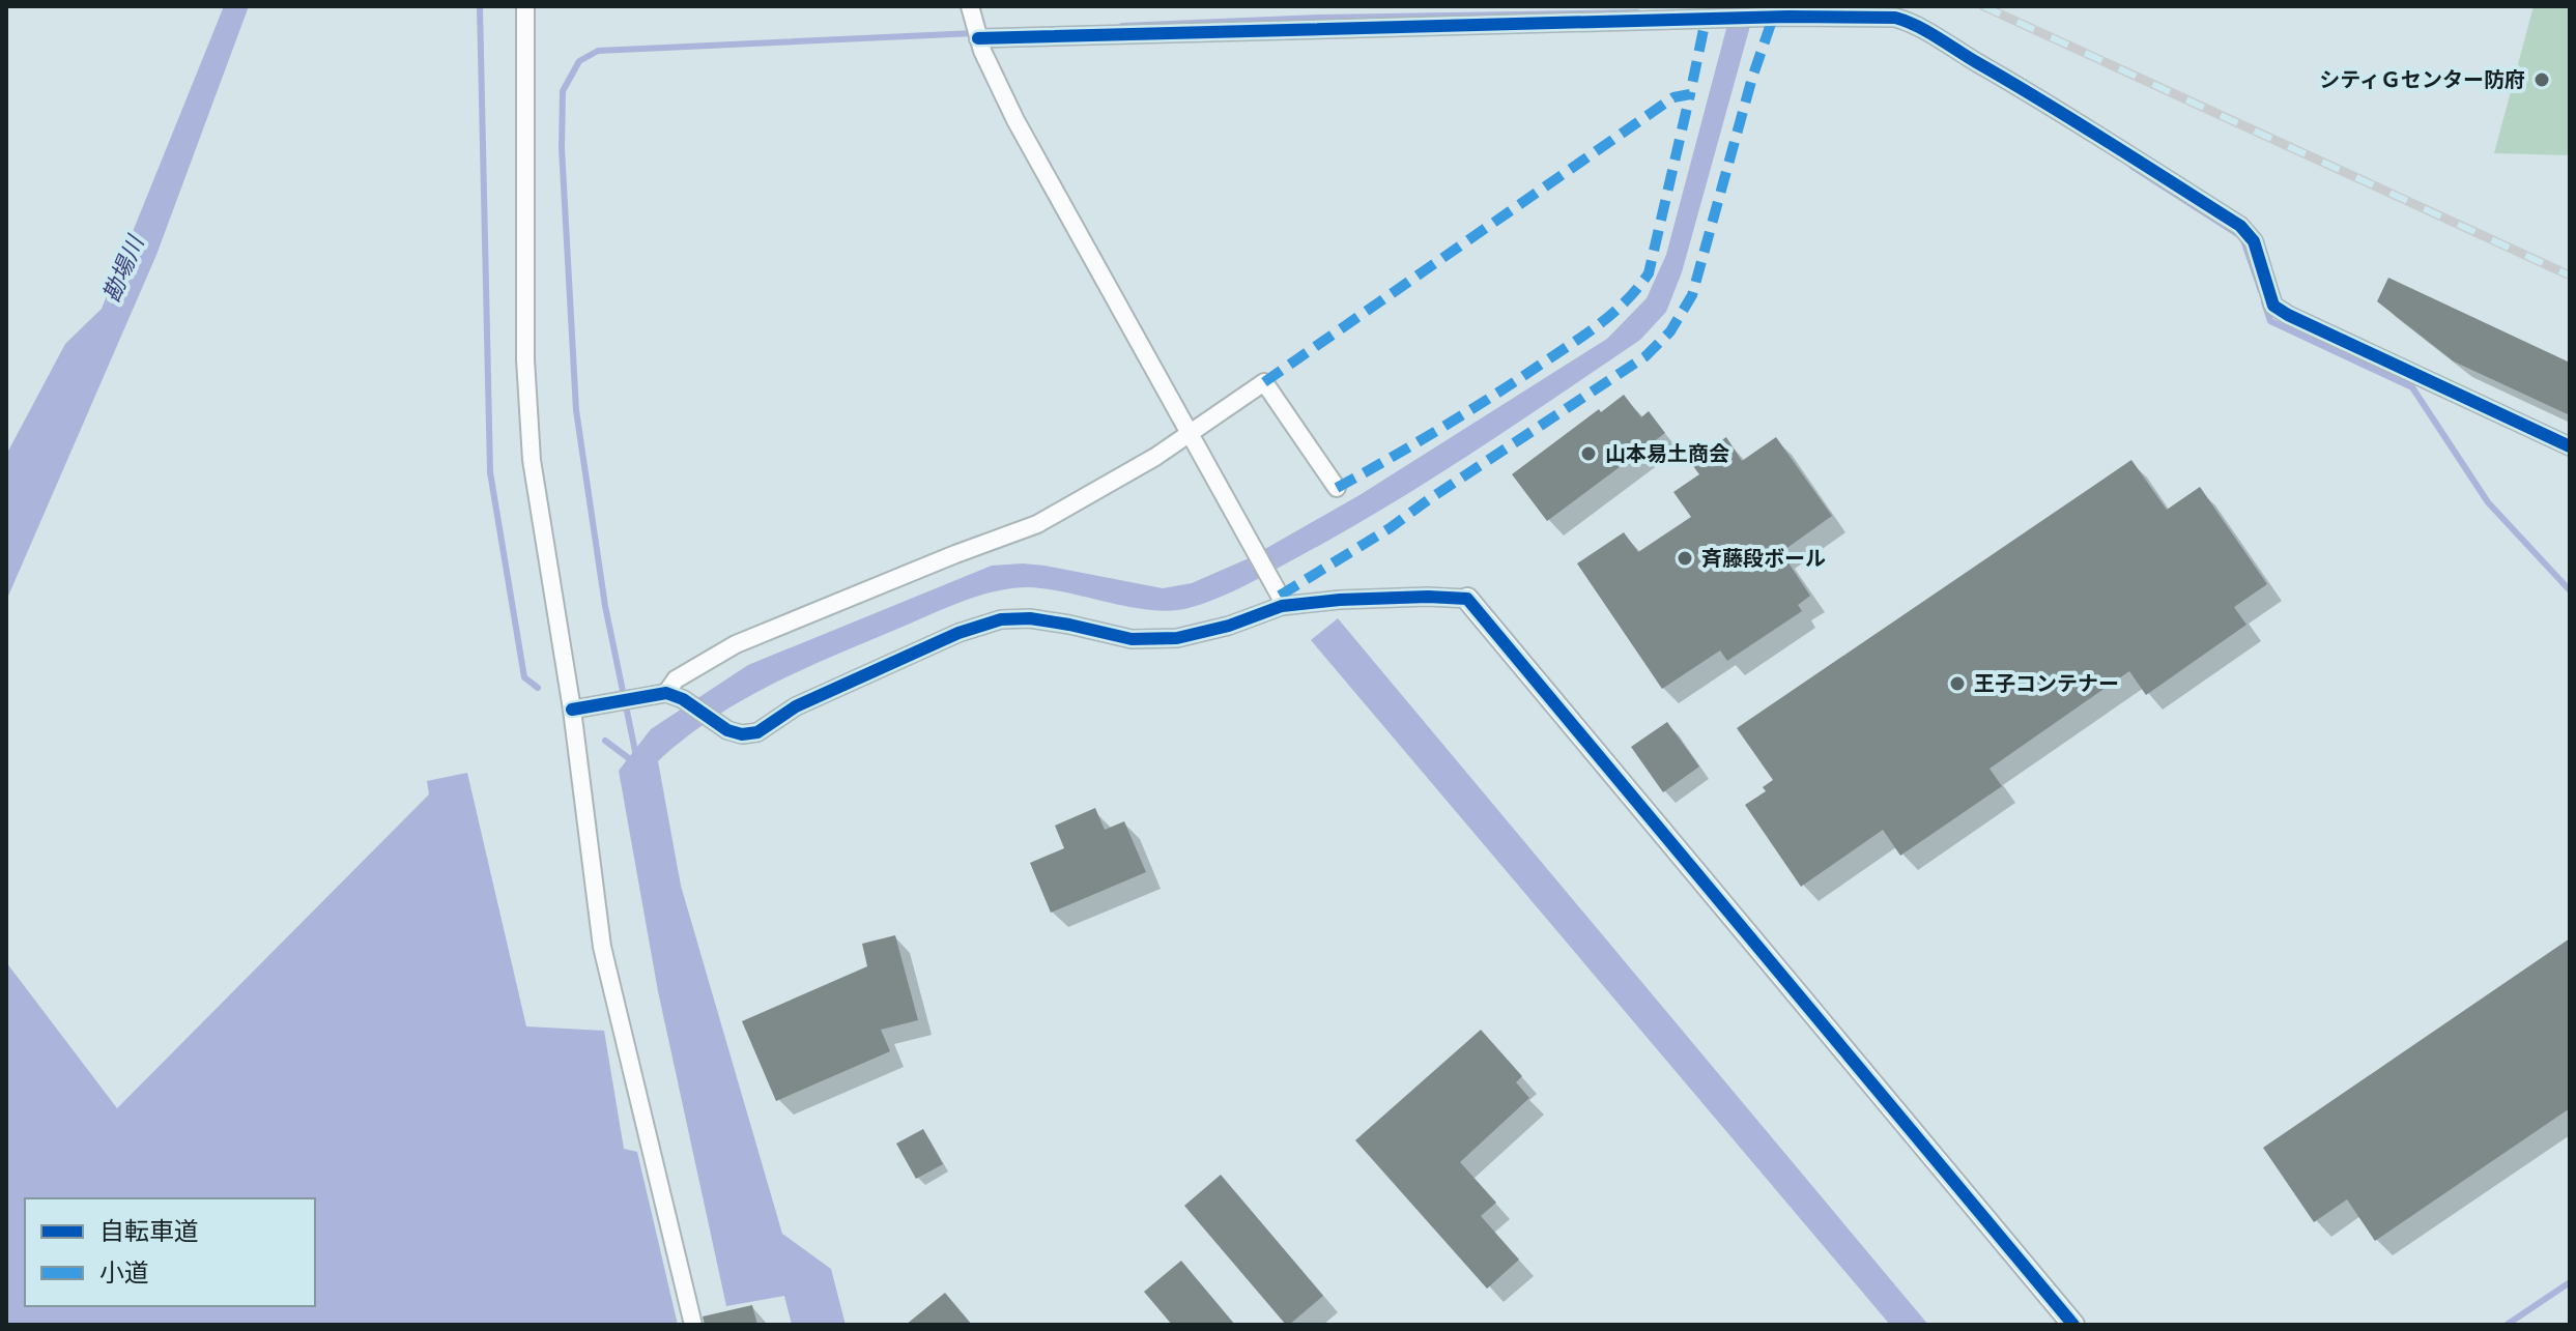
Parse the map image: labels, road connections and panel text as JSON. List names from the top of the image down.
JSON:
{
  "water": ["勘場川"],
  "places": [
    "シティＧセンター防府",
    "山本易土商会",
    "斉藤段ボール",
    "王子コンテナー"
  ],
  "legend": ["自転車道", "小道"]
}
